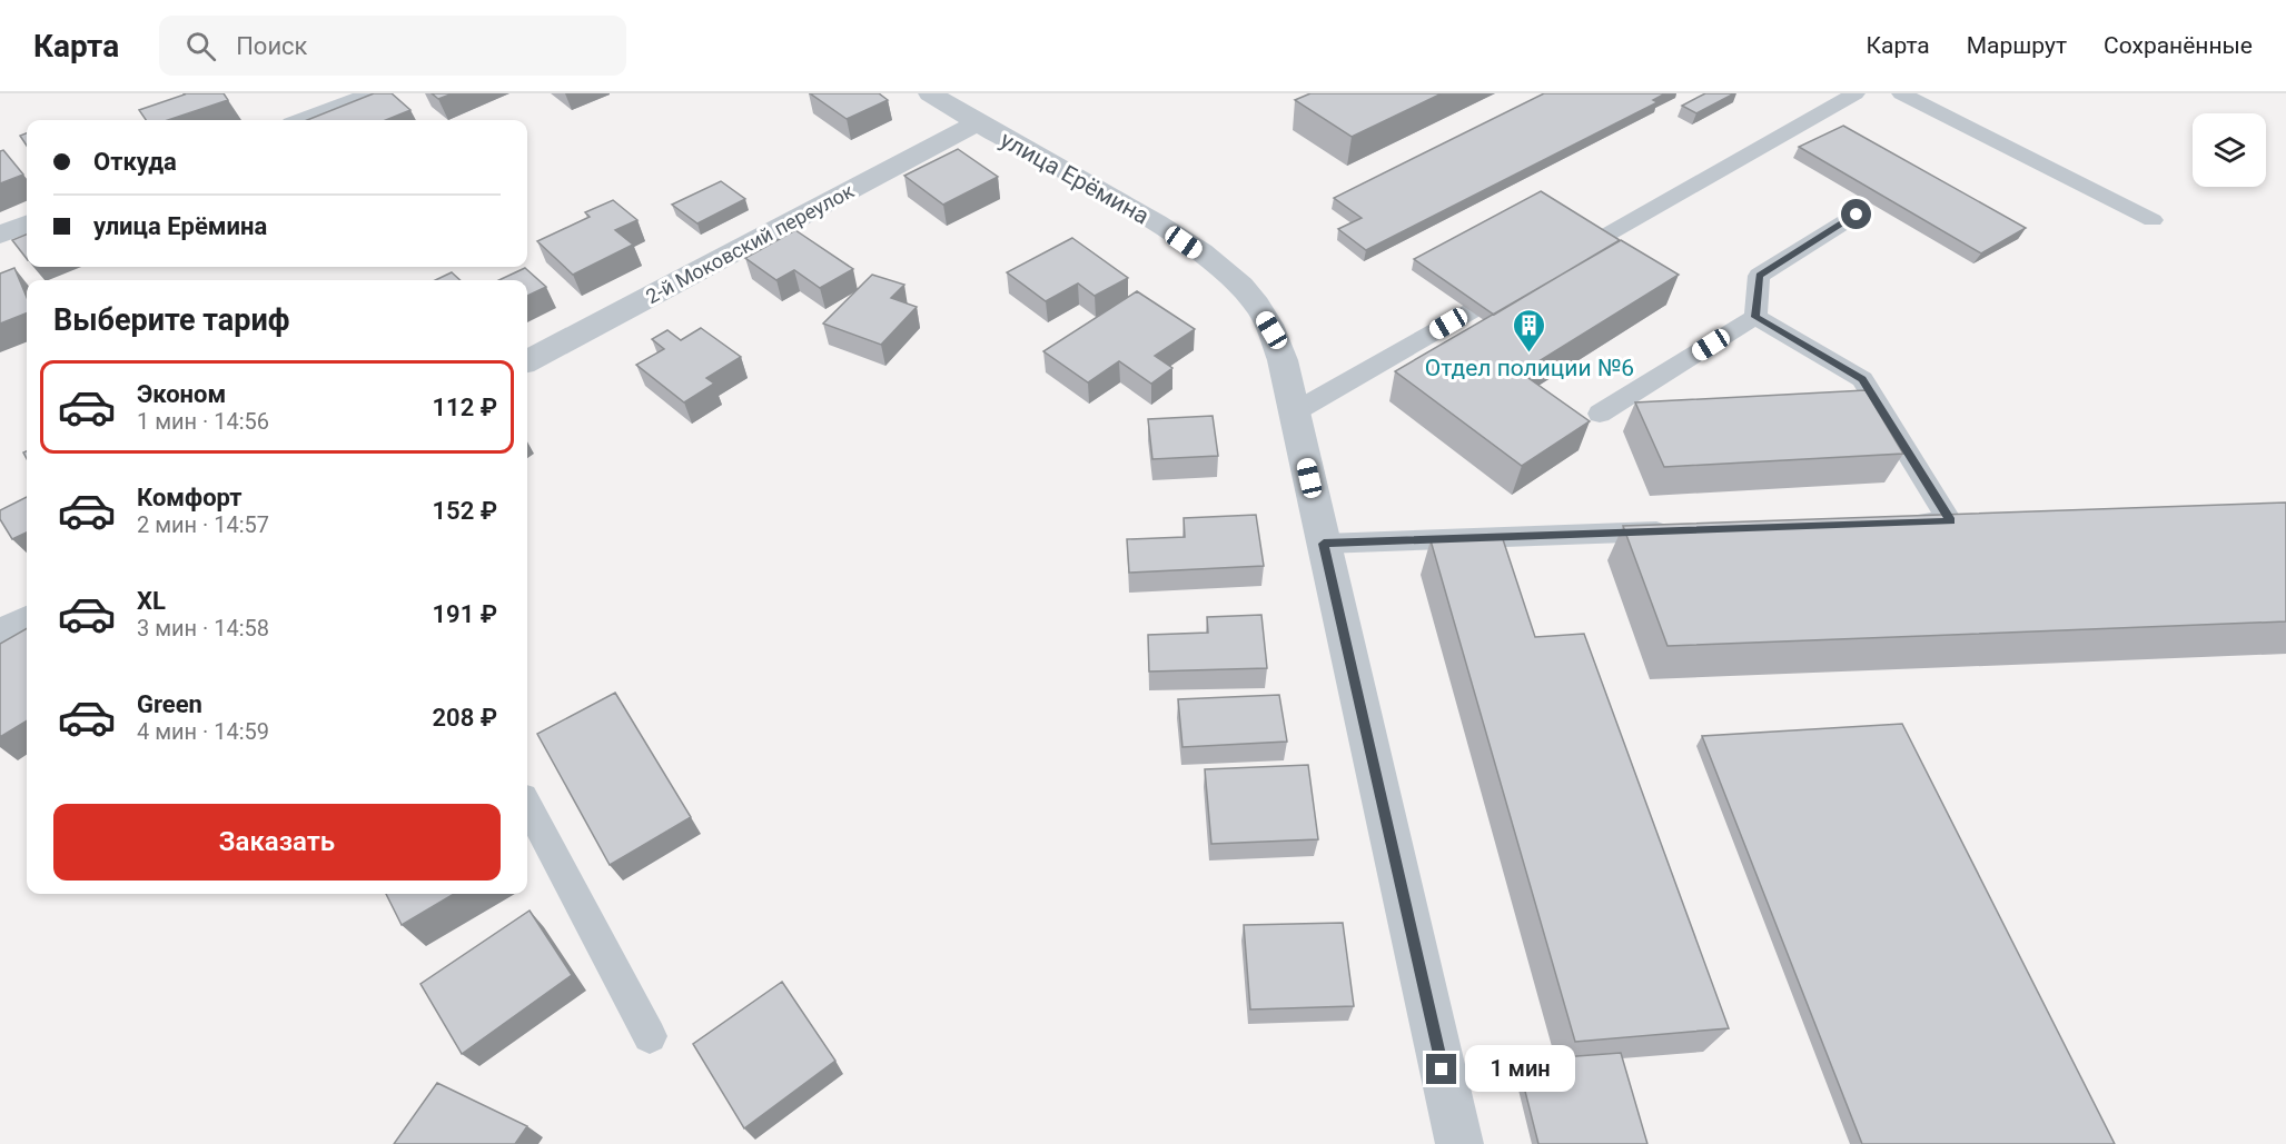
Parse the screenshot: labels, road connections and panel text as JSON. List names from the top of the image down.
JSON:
{
  "streets": {
    "street": ["улица Ерёмина", "2-й Моковский переулок"]
  },
  "crossings": [
    ["улица Ерёмина", "2-й Моковский переулок"]
  ],
  "places": {
    "building": ["Отдел полиции №6"]
  },
  "page": {
    "header": "Карта",
    "search": "Поиск",
    "nav": ["Карта", "Маршрут", "Сохранённые"],
    "banner": ["Откуда", "улица Ерёмина"],
    "heading": "Выберите тариф",
    "list": [
      {
        "name": "Эконом",
        "note": "1 мин · 14:56",
        "value": "112 ₽"
      },
      {
        "name": "Комфорт",
        "note": "2 мин · 14:57",
        "value": "152 ₽"
      },
      {
        "name": "XL",
        "note": "3 мин · 14:58",
        "value": "191 ₽"
      },
      {
        "name": "Green",
        "note": "4 мин · 14:59",
        "value": "208 ₽"
      }
    ],
    "buttons": "Заказать",
    "bubble": "1 мин"
  }
}
